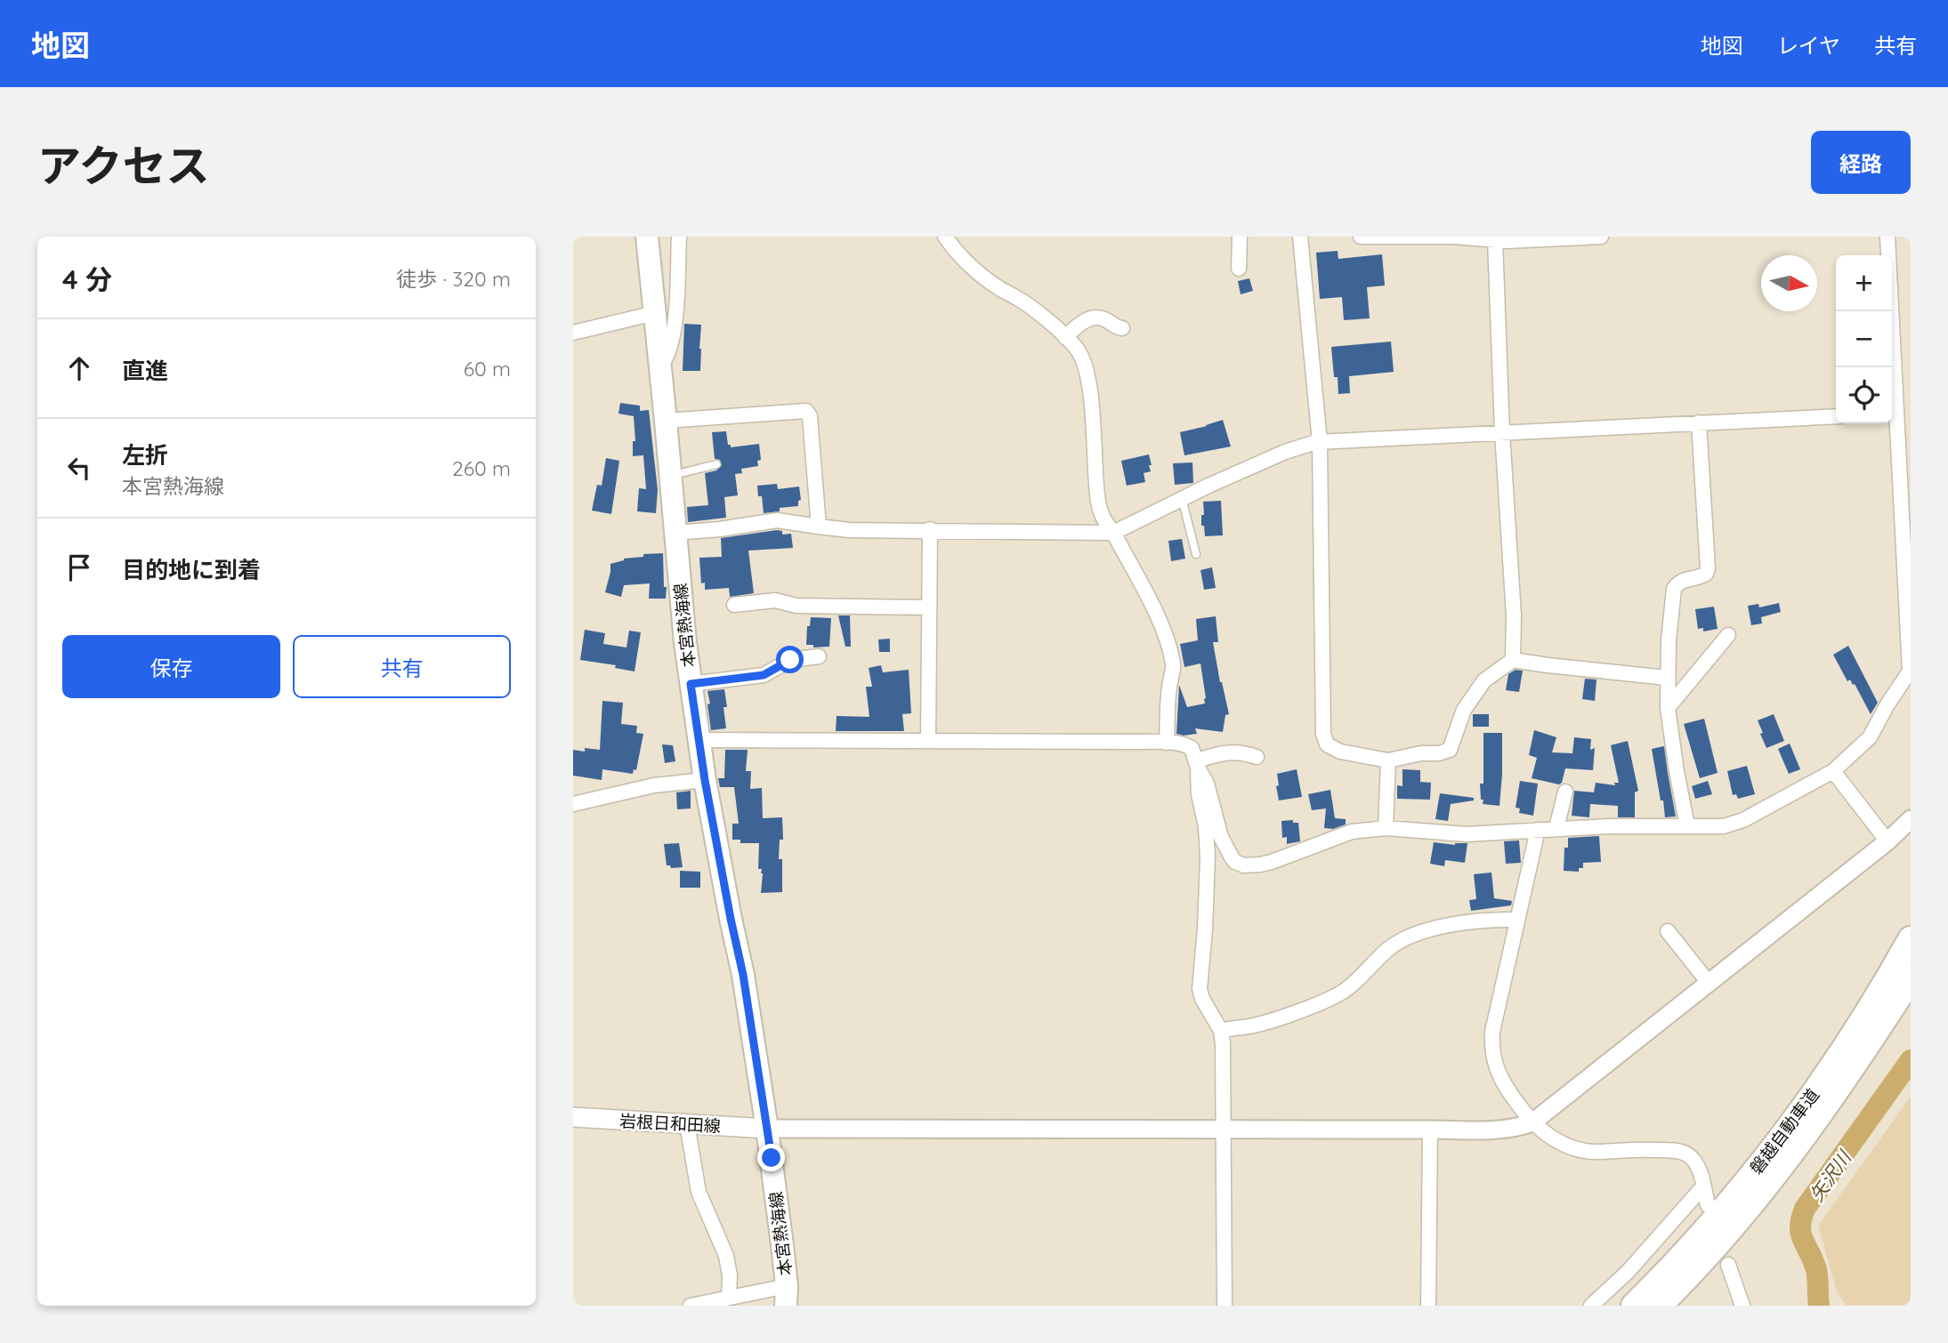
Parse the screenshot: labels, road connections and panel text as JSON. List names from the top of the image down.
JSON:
{
  "streets": {
    "highway": ["磐越自動車道"],
    "main road": ["本宮熱海線", "岩根日和田線"]
  },
  "crossings": [
    ["本宮熱海線", "岩根日和田線"]
  ],
  "water": ["矢沢川"],
  "north": "right",
  "page": {
    "header": "地図",
    "nav": ["地図", "レイヤ", "共有"],
    "title": "アクセス",
    "buttons": [
      "経路",
      ["保存", "共有"]
    ],
    "heading": ["4 分", "徒歩 · 320 m"],
    "map_buttons": ["+", "−"],
    "list": [
      ["直進", "60 m"],
      ["左折", "本宮熱海線", "260 m"],
      "目的地に到着"
    ]
  }
}
